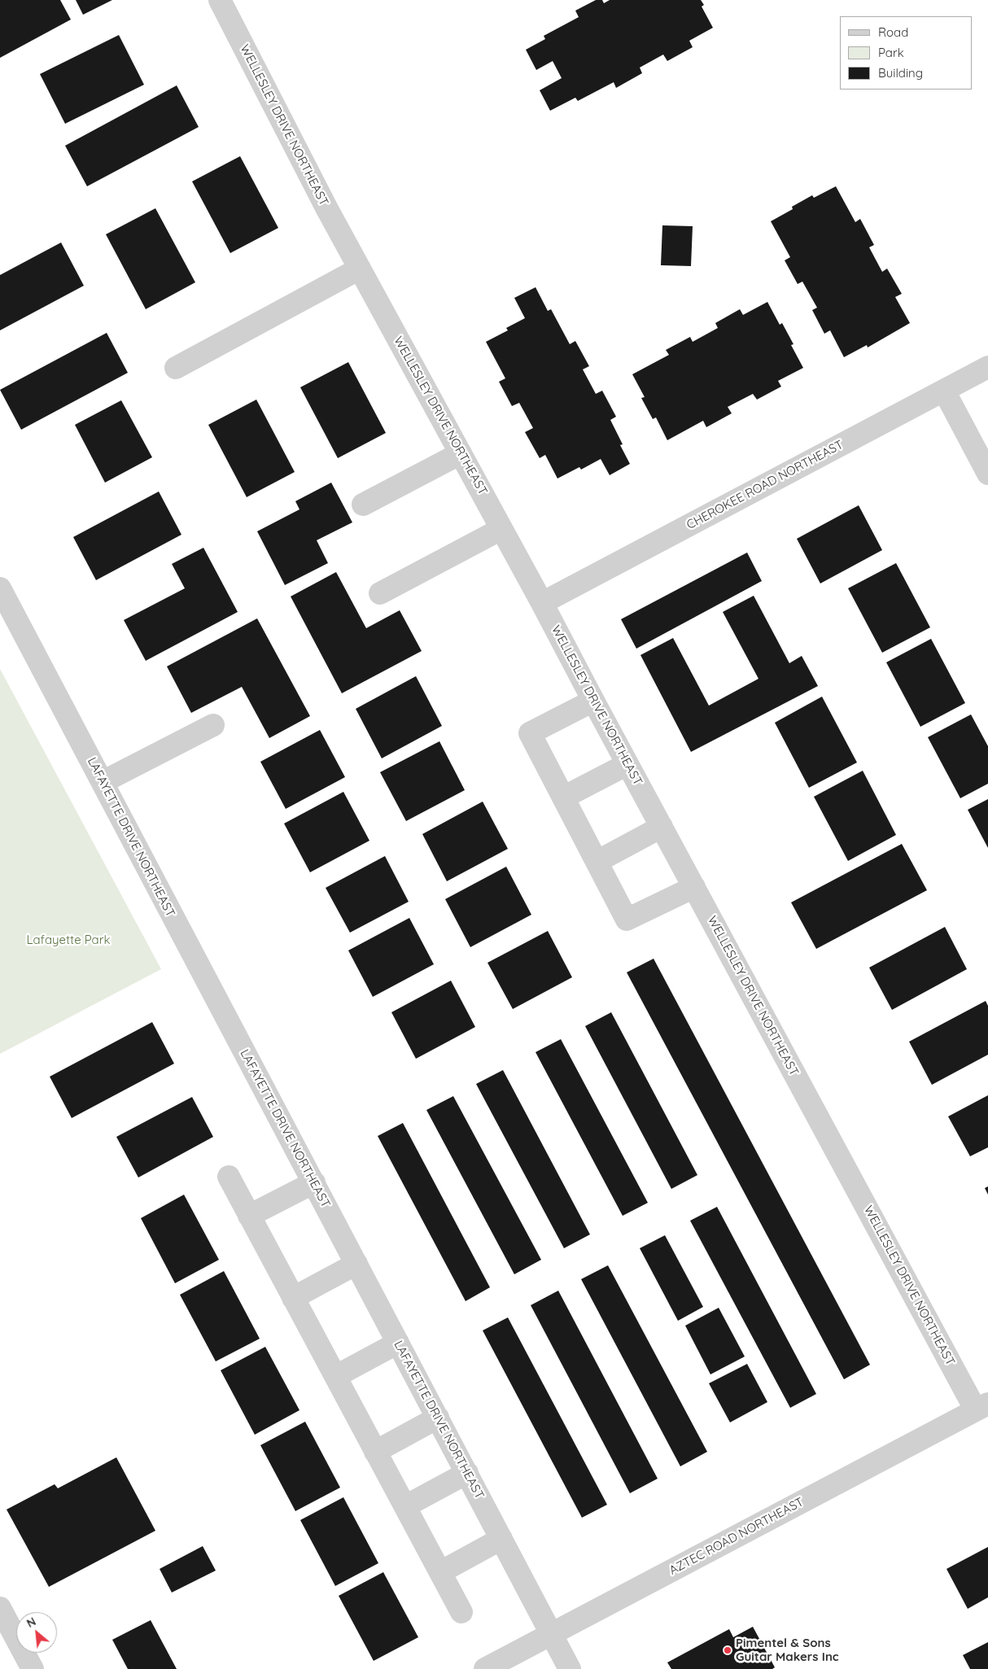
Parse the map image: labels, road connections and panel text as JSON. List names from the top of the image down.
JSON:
{
  "streets": {
    "street": [
      "WELLESLEY DRIVE NORTHEAST",
      "CHEROKEE ROAD NORTHEAST",
      "LAFAYETTE DRIVE NORTHEAST",
      "AZTEC ROAD NORTHEAST"
    ]
  },
  "crossings": [
    ["WELLESLEY DRIVE NORTHEAST", "CHEROKEE ROAD NORTHEAST"],
    ["WELLESLEY DRIVE NORTHEAST", "AZTEC ROAD NORTHEAST"],
    ["LAFAYETTE DRIVE NORTHEAST", "AZTEC ROAD NORTHEAST"]
  ],
  "parks": ["Lafayette Park"],
  "places": ["Pimentel & Sons Guitar Makers Inc"],
  "legend": ["Road", "Park", "Building"],
  "north": "top left"
}
